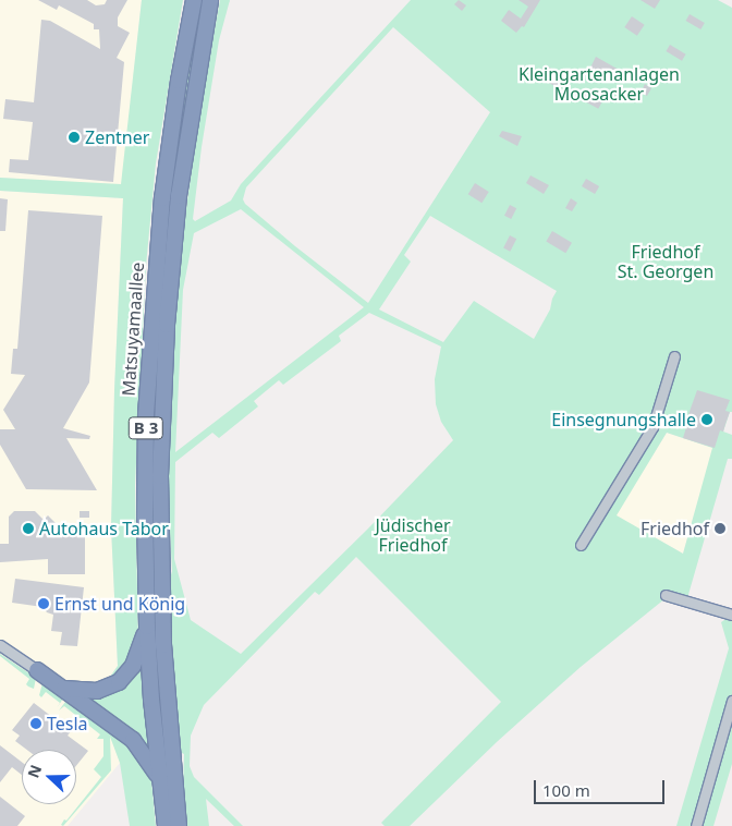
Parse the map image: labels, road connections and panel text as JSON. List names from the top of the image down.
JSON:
{
  "streets": {
    "highway": ["Matsuyamaallee", "B 3"]
  },
  "parks": ["Kleingartenanlagen Moosacker", "Friedhof St. Georgen", "Jüdischer Friedhof"],
  "places": [
    "Zentner",
    "Einsegnungshalle",
    "Autohaus Tabor",
    "Friedhof",
    "Ernst und König",
    "Tesla"
  ],
  "scale_bar": "100 m",
  "north": "left"
}
